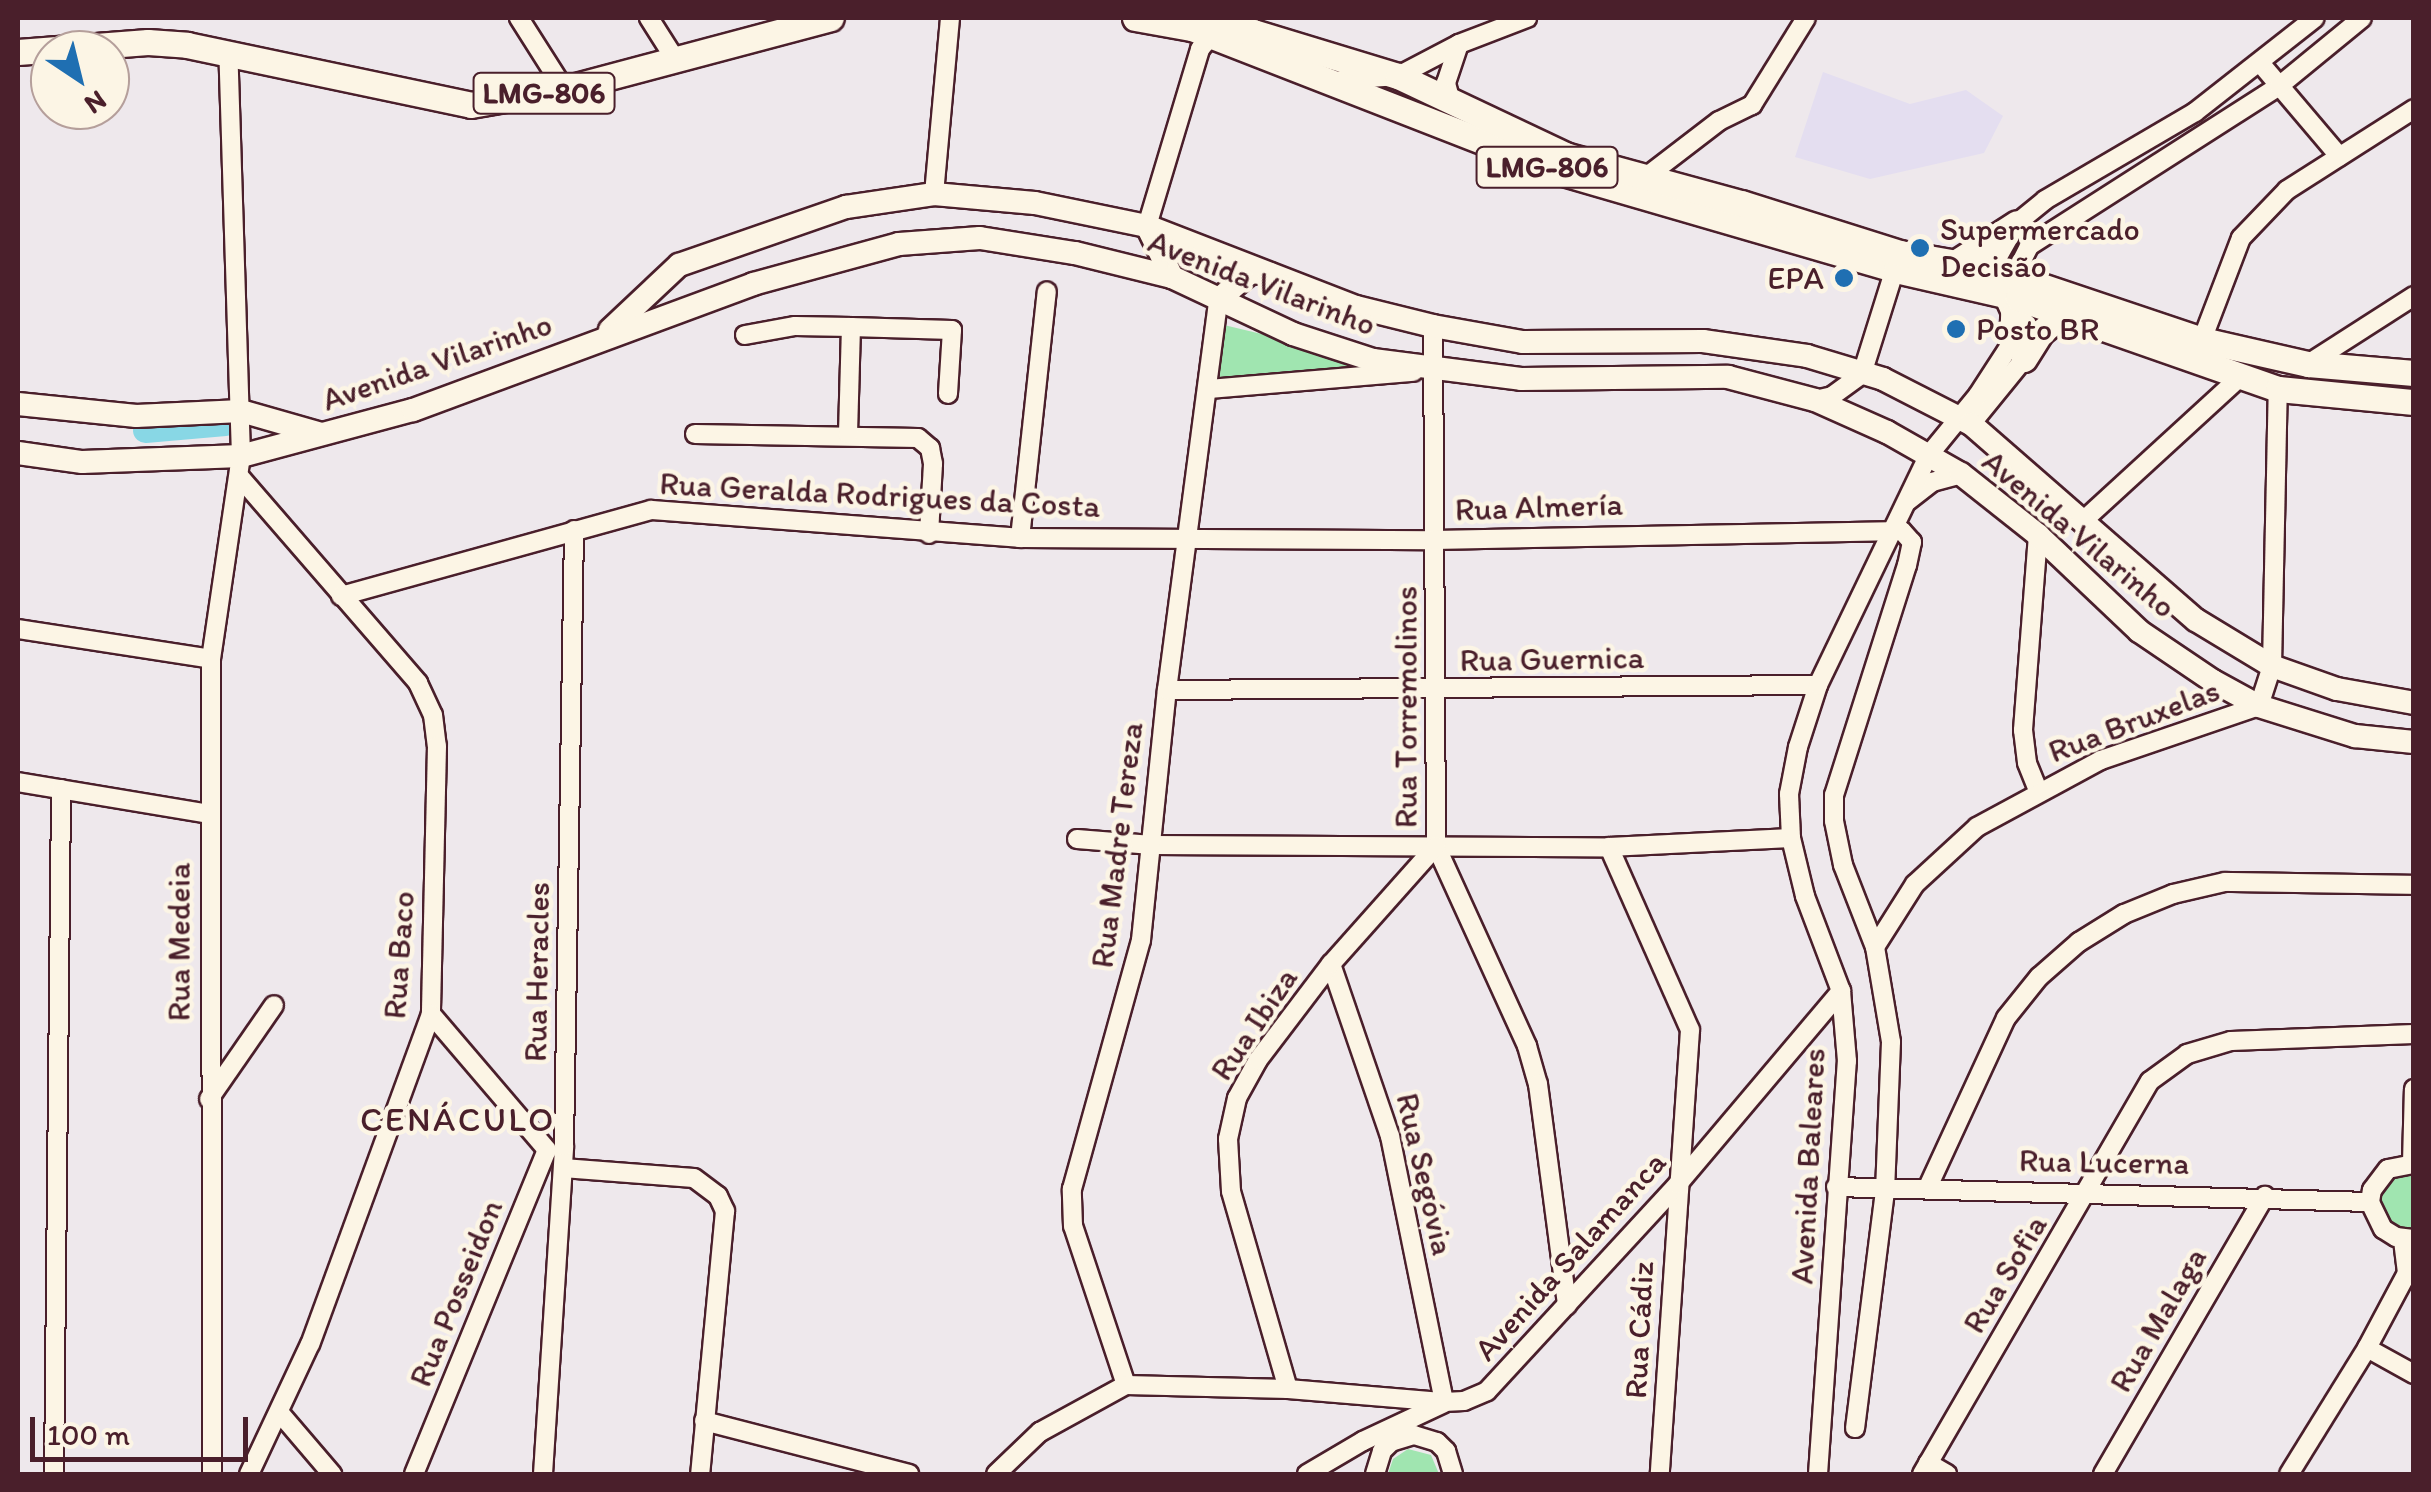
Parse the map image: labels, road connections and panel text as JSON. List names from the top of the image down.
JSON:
{
  "streets": {
    "highway": ["LMG-806"],
    "main road": ["Avenida Vilarinho"],
    "street": [
      "Rua Geralda Rodrigues da Costa",
      "Rua Almería",
      "Rua Guernica",
      "Rua Torremolinos",
      "Rua Bruxelas",
      "Rua Madre Tereza",
      "Rua Medeia",
      "Rua Baco",
      "Rua Heracles",
      "Rua Ibiza",
      "Rua Lucerna",
      "Avenida Baleares",
      "Rua Segóvia",
      "Avenida Salamanca",
      "Rua Sofia",
      "Rua Posseidon",
      "Rua Malaga",
      "Rua Cádiz"
    ]
  },
  "crossings": [
    ["LMG-806", "Rua Bruxelas"],
    ["LMG-806", "Rua Medeia"],
    ["LMG-806", "Avenida Baleares"],
    ["Avenida Vilarinho", "Rua Torremolinos"],
    ["Avenida Vilarinho", "Rua Bruxelas"],
    ["Avenida Vilarinho", "Rua Madre Tereza"],
    ["Avenida Vilarinho", "Rua Medeia"],
    ["Avenida Vilarinho", "Rua Baco"],
    ["Avenida Vilarinho", "Avenida Baleares"],
    ["Rua Geralda Rodrigues da Costa", "Rua Almería"],
    ["Rua Geralda Rodrigues da Costa", "Rua Madre Tereza"],
    ["Rua Geralda Rodrigues da Costa", "Rua Baco"],
    ["Rua Geralda Rodrigues da Costa", "Rua Heracles"],
    ["Rua Almería", "Rua Torremolinos"],
    ["Rua Almería", "Rua Madre Tereza"],
    ["Rua Almería", "Avenida Baleares"],
    ["Rua Guernica", "Rua Torremolinos"],
    ["Rua Guernica", "Rua Madre Tereza"],
    ["Rua Guernica", "Avenida Baleares"],
    ["Rua Torremolinos", "Rua Ibiza"],
    ["Rua Torremolinos", "Avenida Salamanca"],
    ["Rua Madre Tereza", "Avenida Salamanca"],
    ["Rua Medeia", "Rua Baco"],
    ["Rua Heracles", "Rua Posseidon"],
    ["Rua Ibiza", "Rua Segóvia"],
    ["Rua Ibiza", "Avenida Salamanca"],
    ["Rua Lucerna", "Avenida Baleares"],
    ["Rua Lucerna", "Rua Sofia"],
    ["Rua Lucerna", "Rua Malaga"],
    ["Avenida Baleares", "Avenida Salamanca"],
    ["Rua Segóvia", "Avenida Salamanca"],
    ["Avenida Salamanca", "Rua Cádiz"]
  ],
  "districts": ["CENÁCULO"],
  "places": ["Supermercado Decisão", "EPA", "Posto BR"],
  "scale_bar": "100 m",
  "north": "bottom right"
}
